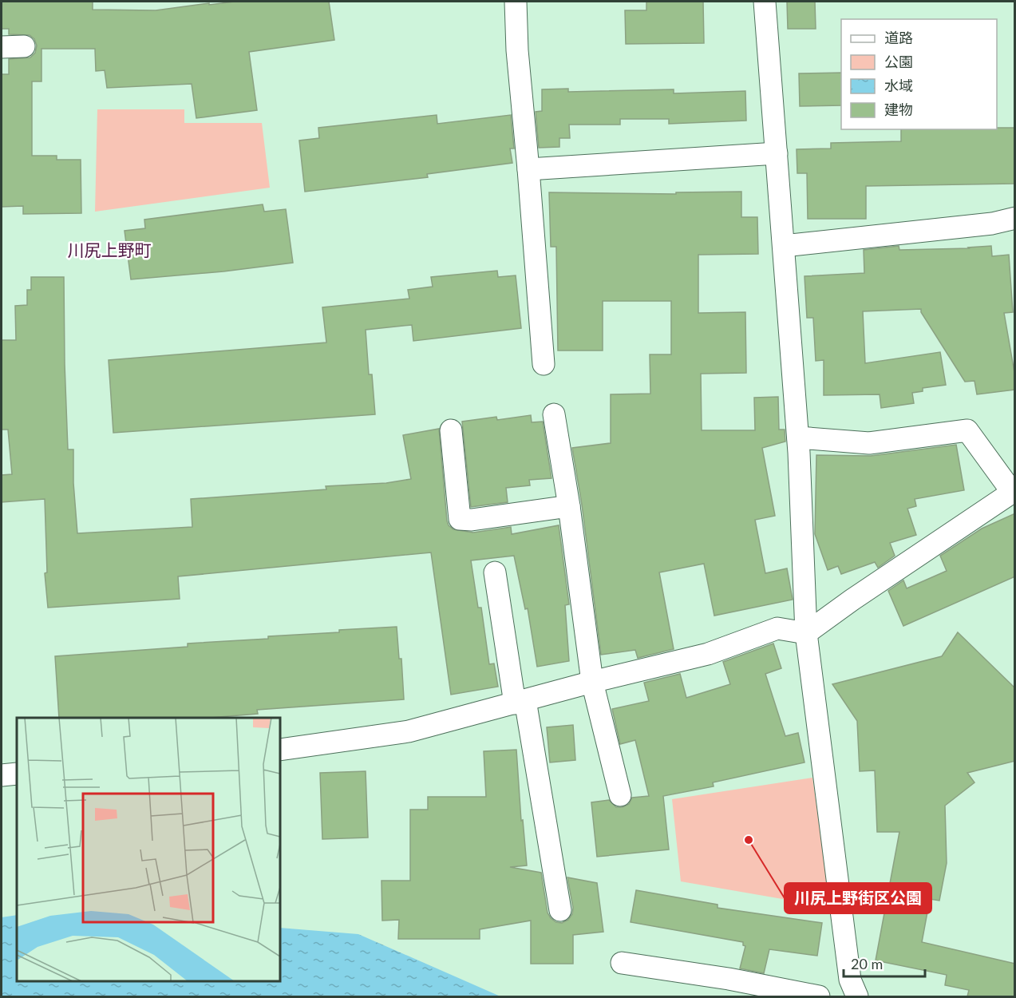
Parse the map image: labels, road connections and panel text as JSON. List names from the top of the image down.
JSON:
{
  "districts": ["川尻上野町"],
  "places": ["川尻上野街区公園"],
  "legend": [
    "道路",
    "公園",
    "水域",
    "建物"
  ],
  "scale_bar": "20 m"
}
